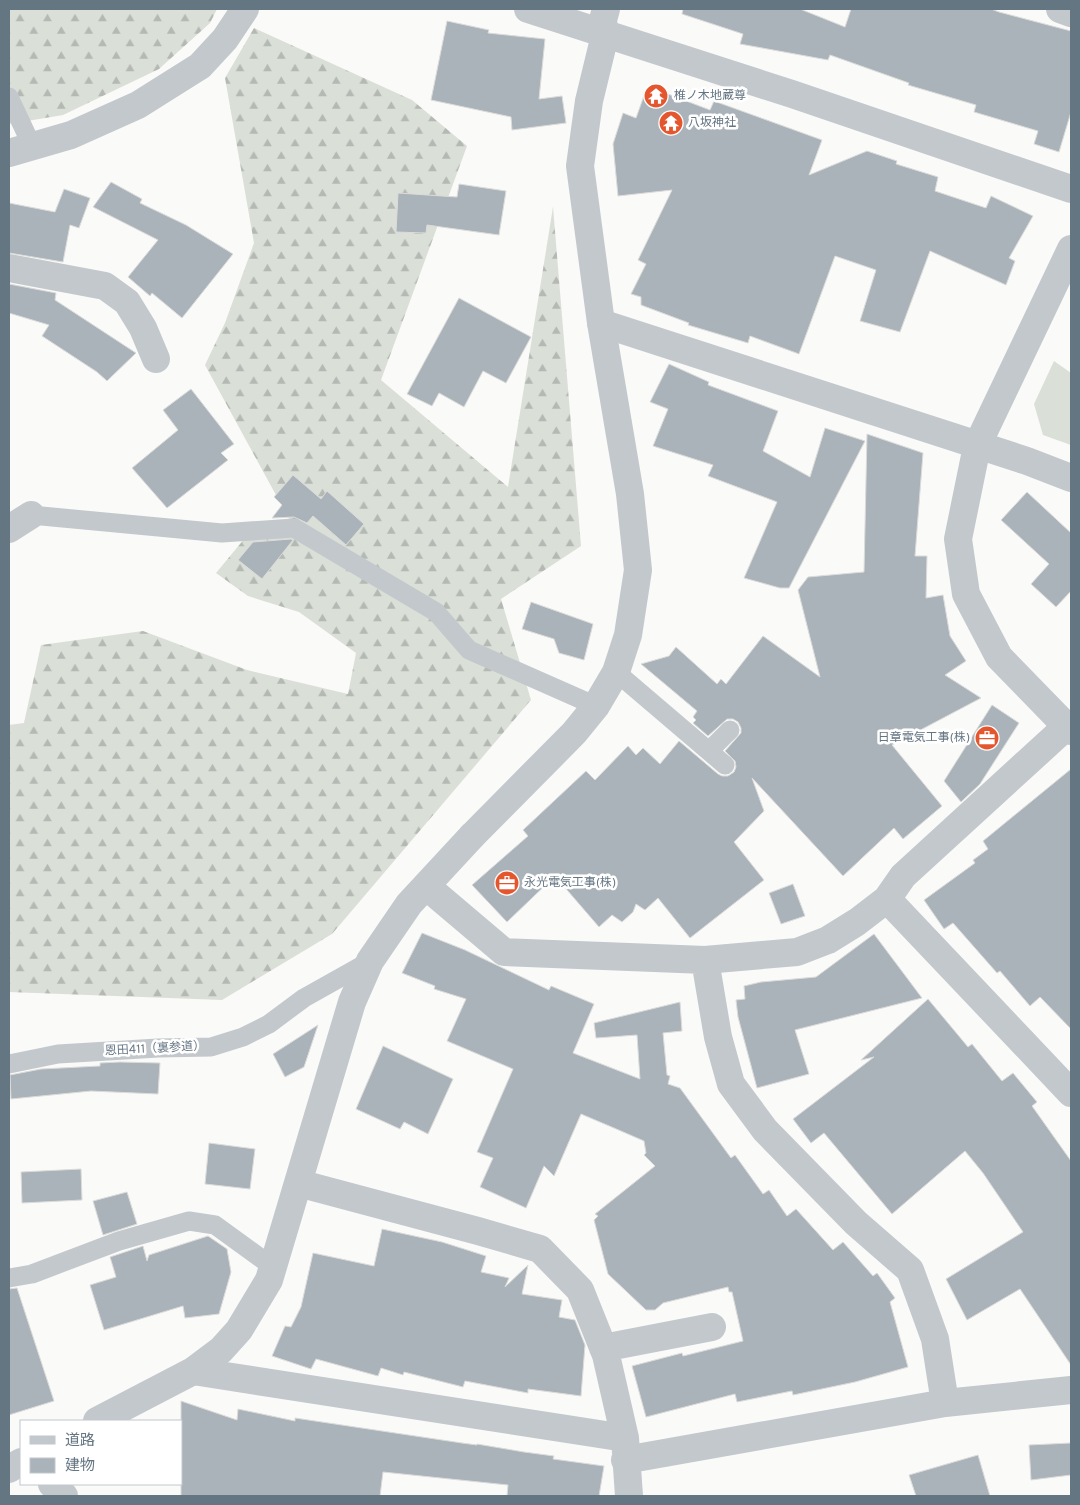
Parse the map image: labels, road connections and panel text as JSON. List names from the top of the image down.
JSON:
{
  "streets": {
    "lane": ["恩田411（裏参道）"]
  },
  "places": {
    "temple": ["椎ノ木地蔵尊", "八坂神社"],
    "office": ["日章電気工事(株)", "永光電気工事(株)"]
  },
  "legend": ["道路", "建物"]
}
